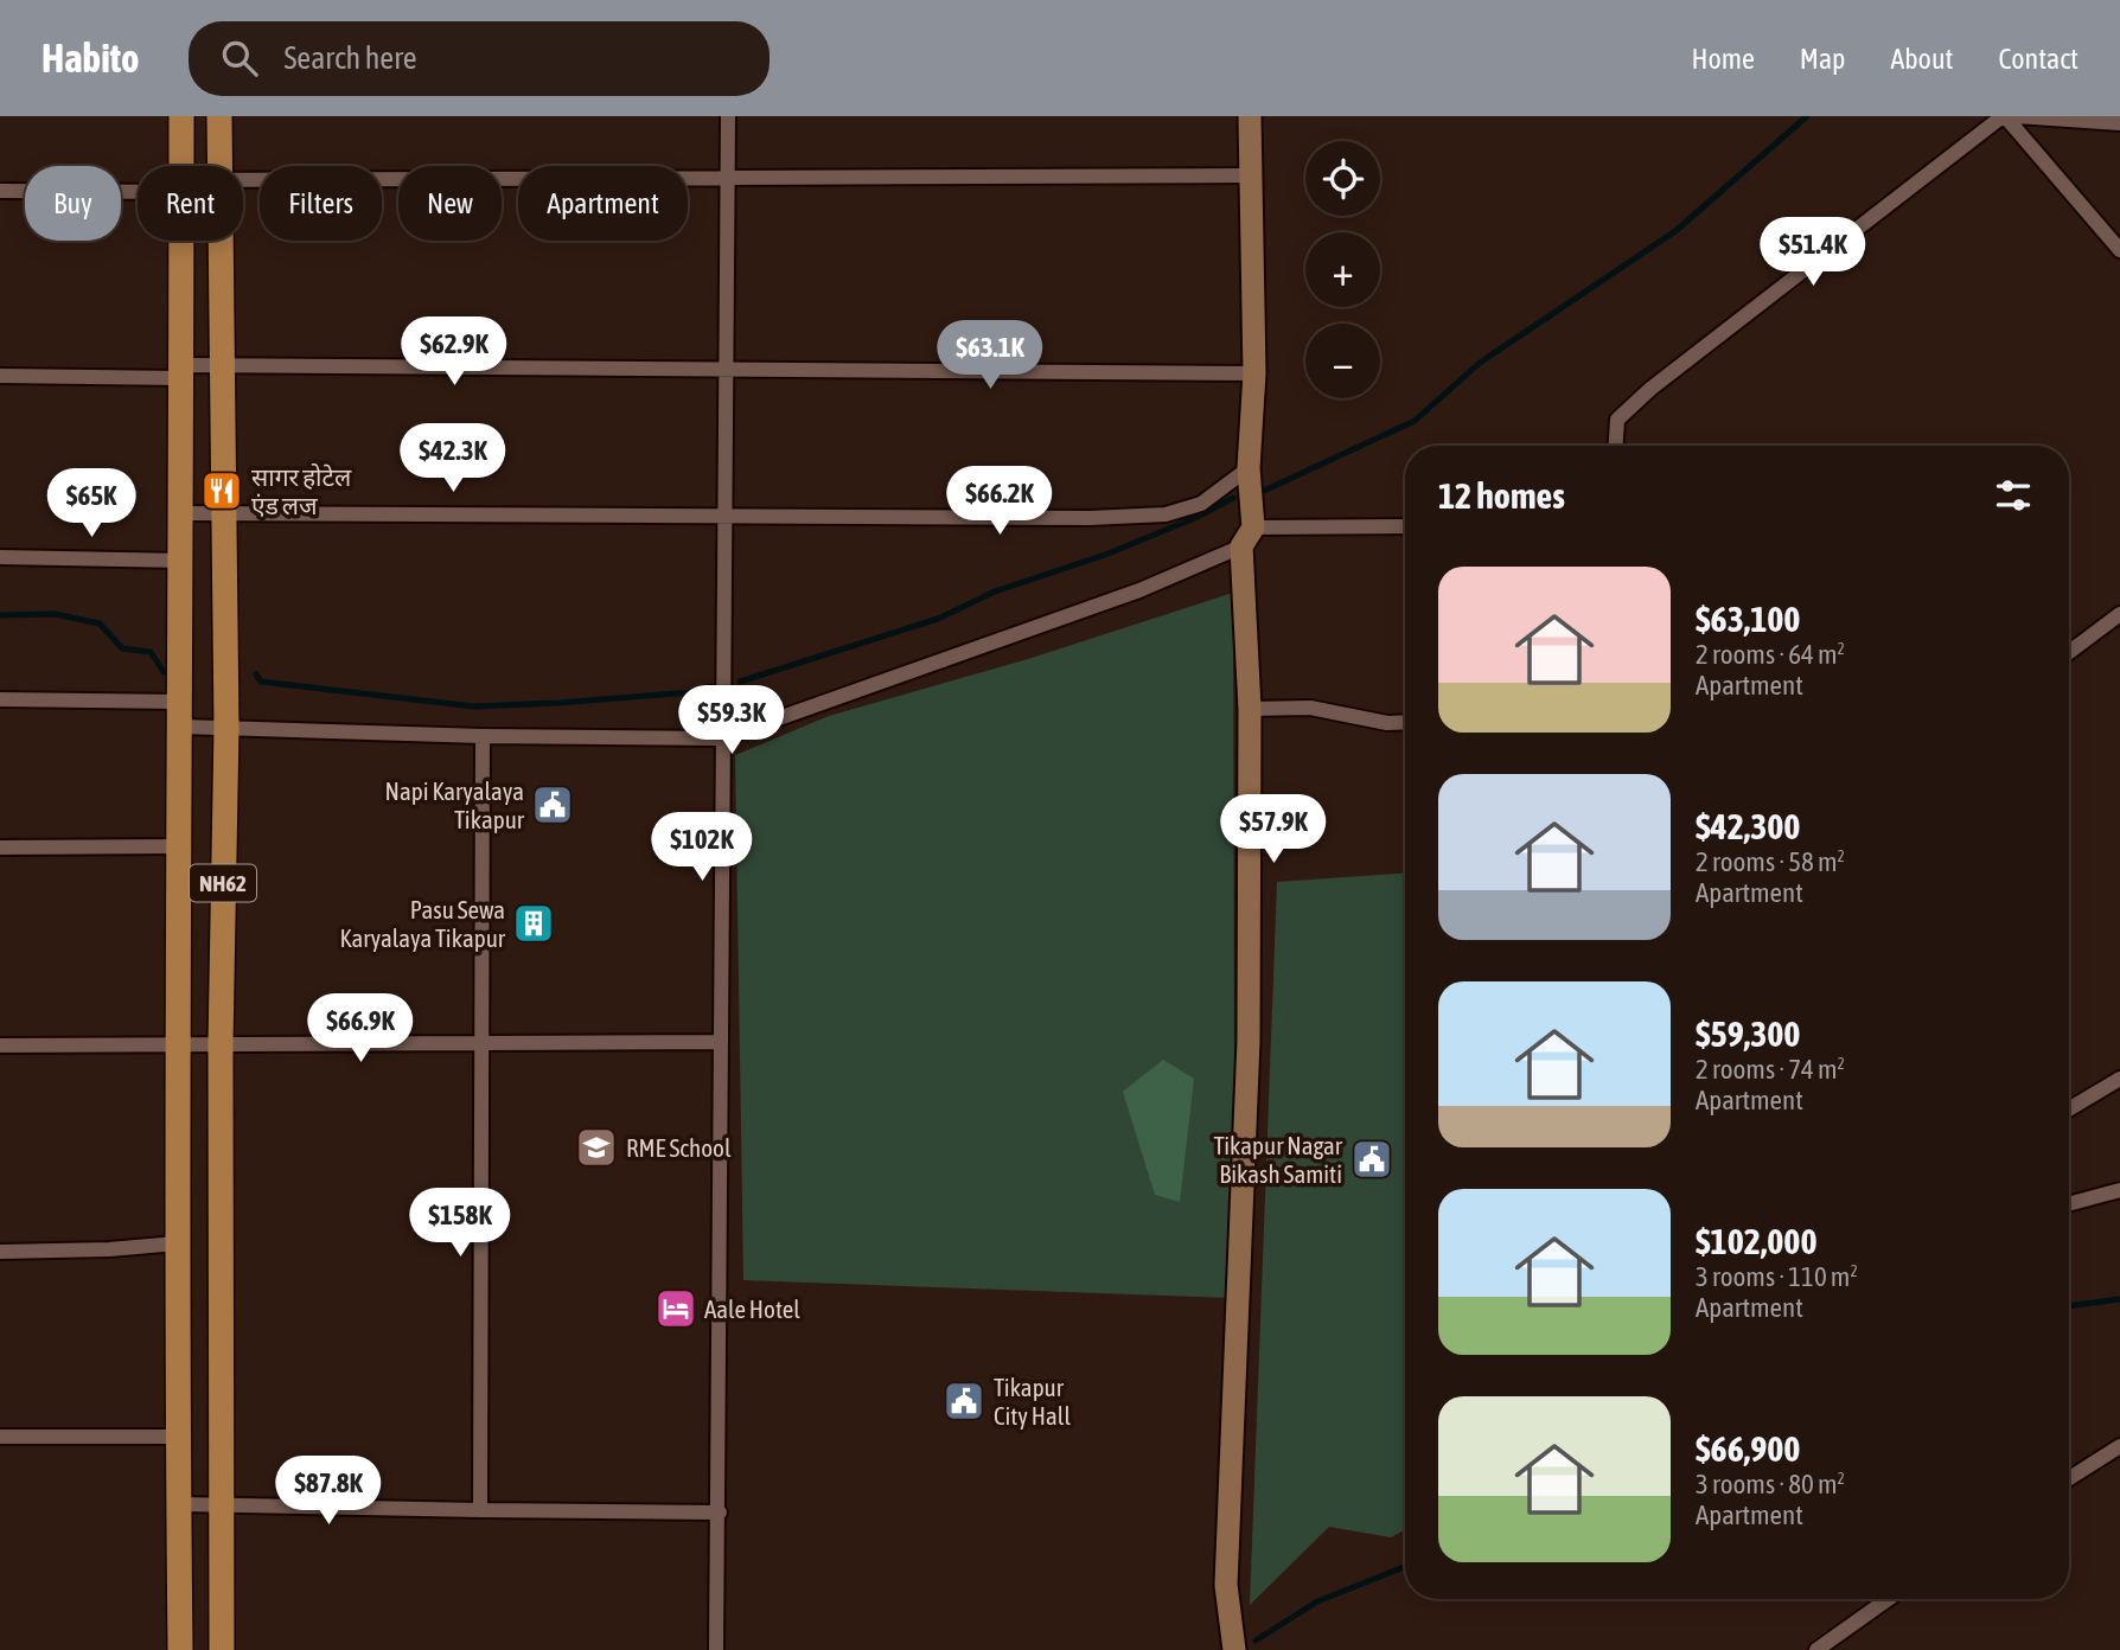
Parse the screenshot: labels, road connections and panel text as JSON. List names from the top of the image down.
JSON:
{
  "streets": {
    "main road": ["NH62"]
  },
  "places": {
    "restaurant": ["सागर होटेल एंड लज"],
    "public building": ["Napi Karyalaya Tikapur", "Tikapur Nagar Bikash Samiti", "Tikapur City Hall"],
    "building": ["Pasu Sewa Karyalaya Tikapur"],
    "school or university": ["RME School"],
    "hotel": ["Aale Hotel"]
  },
  "page": {
    "header": "Habito",
    "search": "Search here",
    "nav": [
      "Home",
      "Map",
      "About",
      "Contact"
    ],
    "map_buttons": ["+", "−"],
    "chip": [
      "Buy",
      "Rent",
      "Filters",
      "New",
      "Apartment"
    ],
    "price": [
      "$51.4K",
      "$62.9K",
      "$63.1K",
      "$42.3K",
      "$66.2K",
      "$65K",
      "$59.3K",
      "$57.9K",
      "$102K",
      "$66.9K",
      "$158K",
      "$87.8K"
    ],
    "heading": "12 homes",
    "list": [
      {
        "name": "$63,100",
        "note": "2 rooms · 64 m² · Apartment"
      },
      {
        "name": "$42,300",
        "note": "2 rooms · 58 m² · Apartment"
      },
      {
        "name": "$59,300",
        "note": "2 rooms · 74 m² · Apartment"
      },
      {
        "name": "$102,000",
        "note": "3 rooms · 110 m² · Apartment"
      },
      {
        "name": "$66,900",
        "note": "3 rooms · 80 m² · Apartment"
      }
    ]
  }
}
